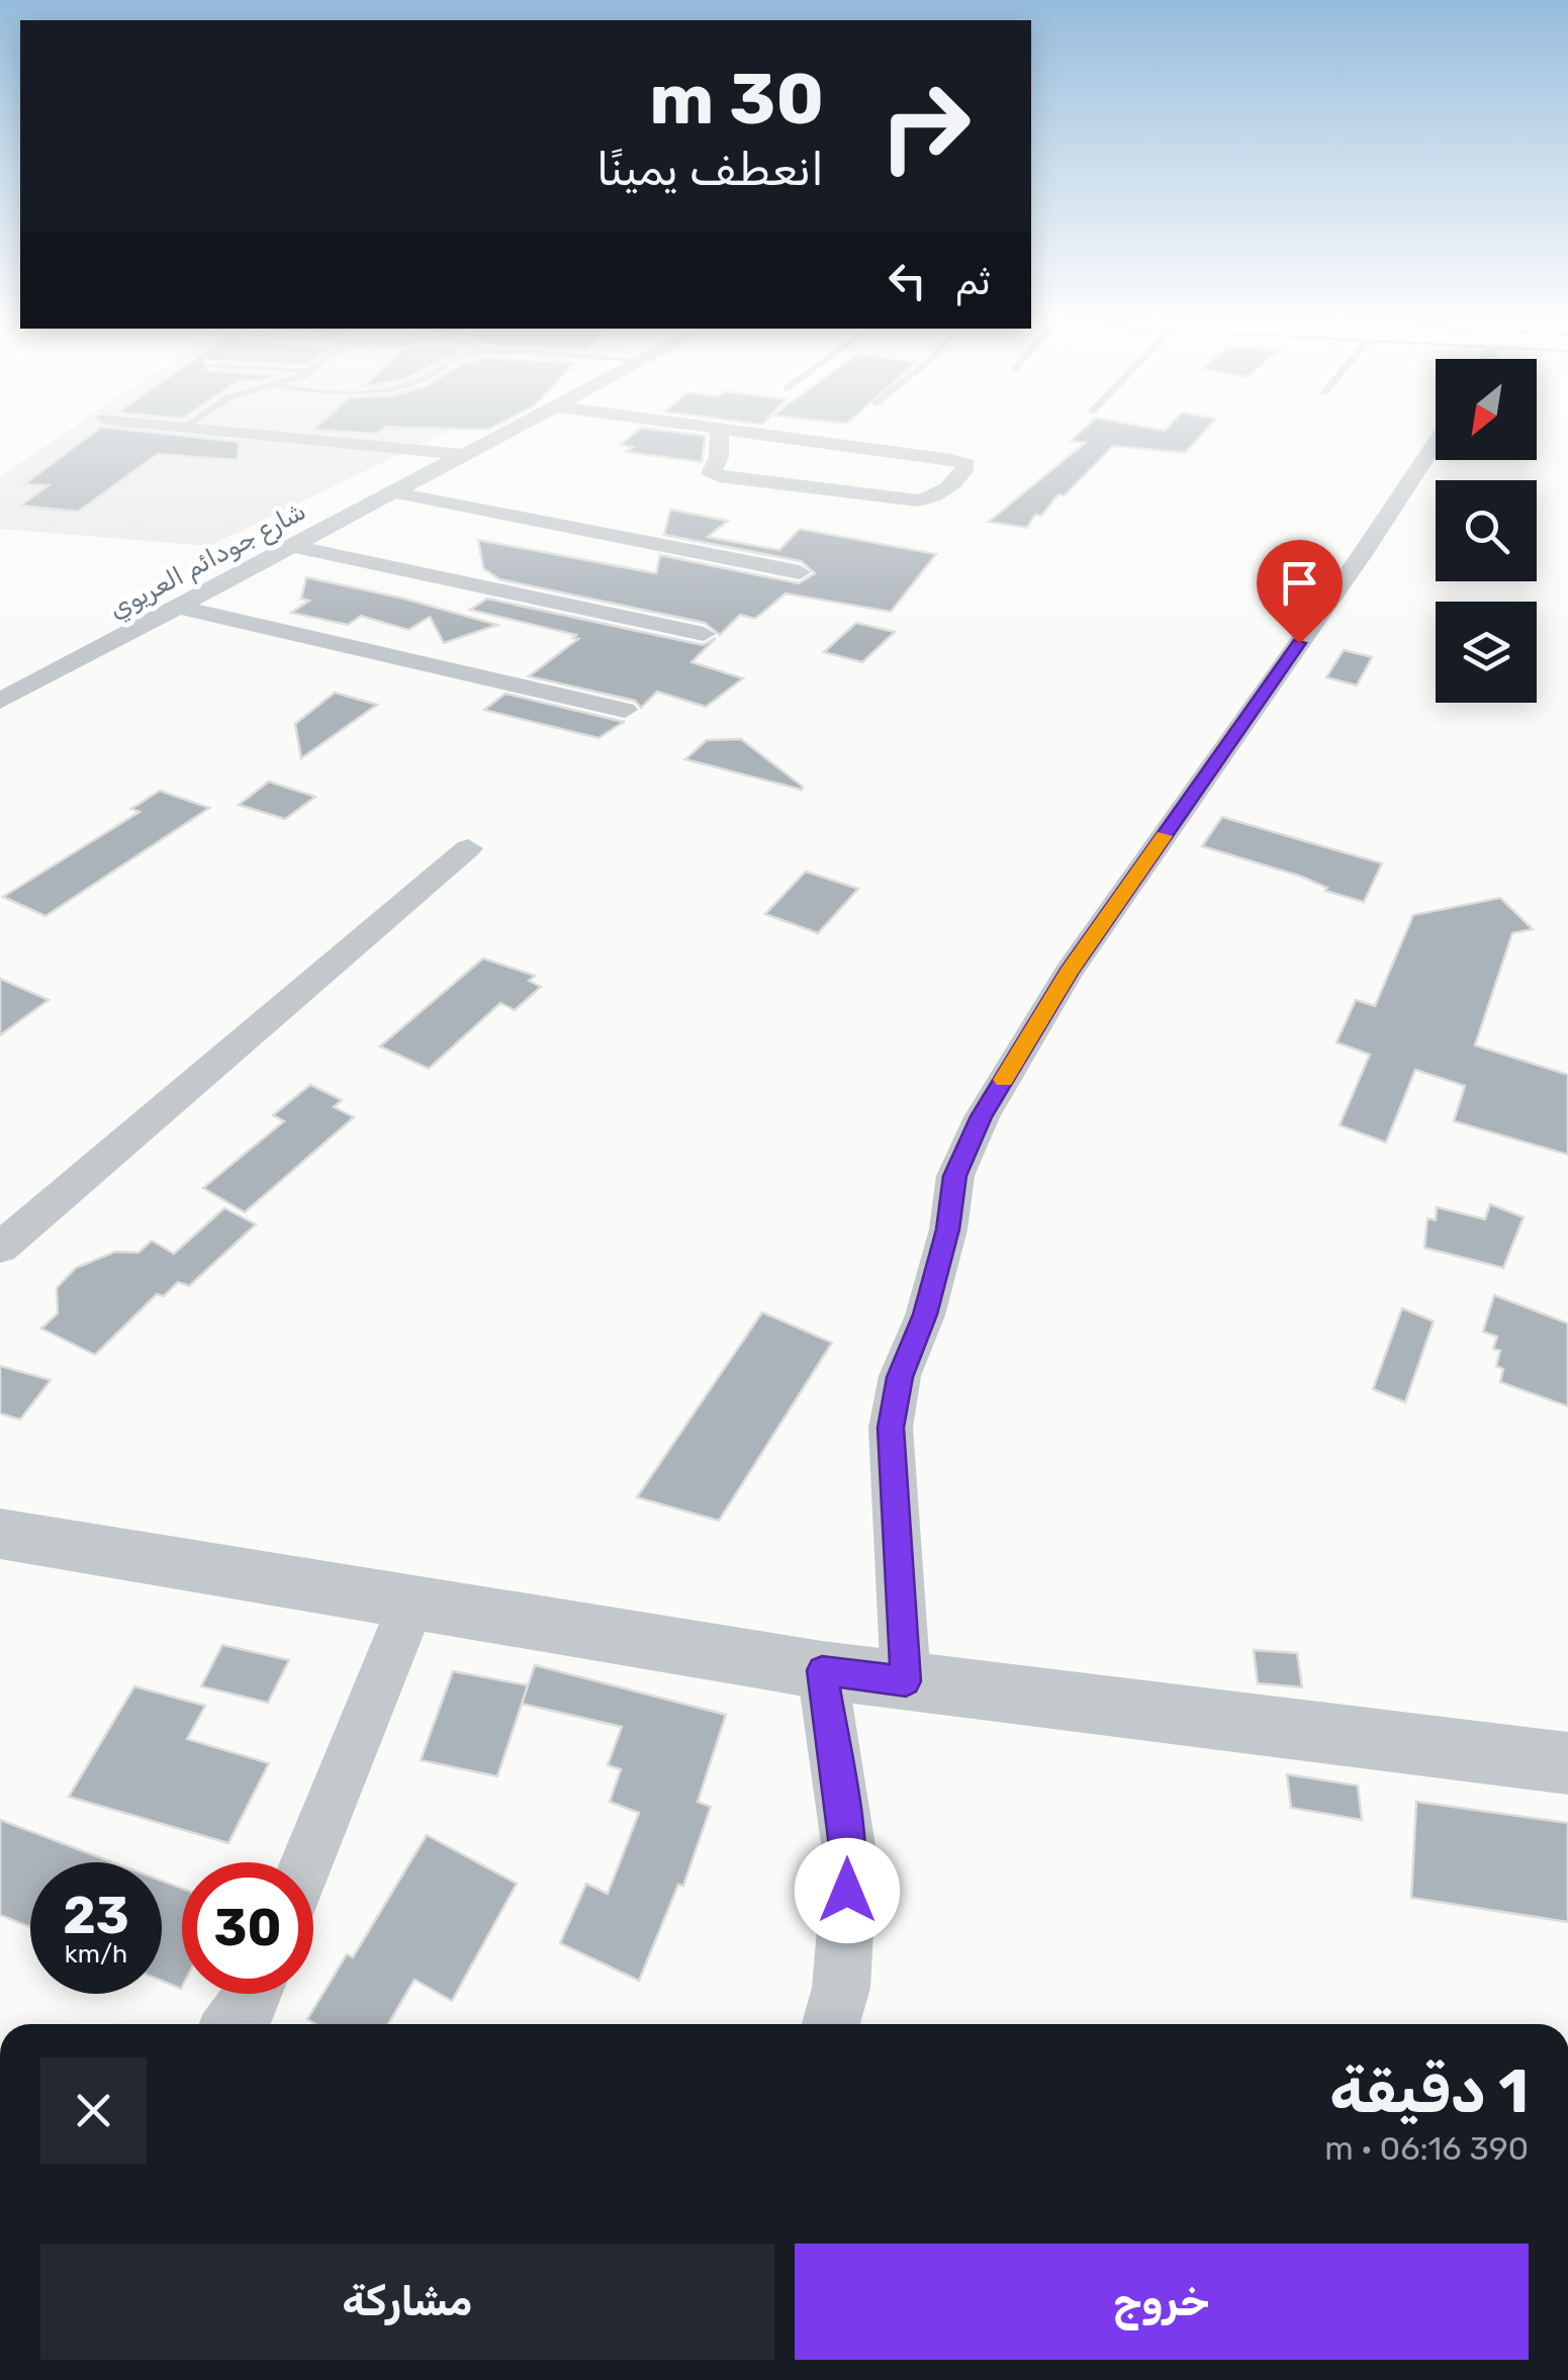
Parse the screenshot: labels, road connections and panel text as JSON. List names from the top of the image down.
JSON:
{
  "streets": {
    "street": ["شارع جودائم العريوي"]
  },
  "north": "bottom left",
  "page": {
    "turn": ["30 m", "انعطف يمينًا"],
    "then": "ثم",
    "speed": "23 km/h",
    "limit": "30",
    "heading": ["1 دقيقة", "390 m · 06:16"],
    "buttons": ["خروج", "مشاركة"]
  }
}
